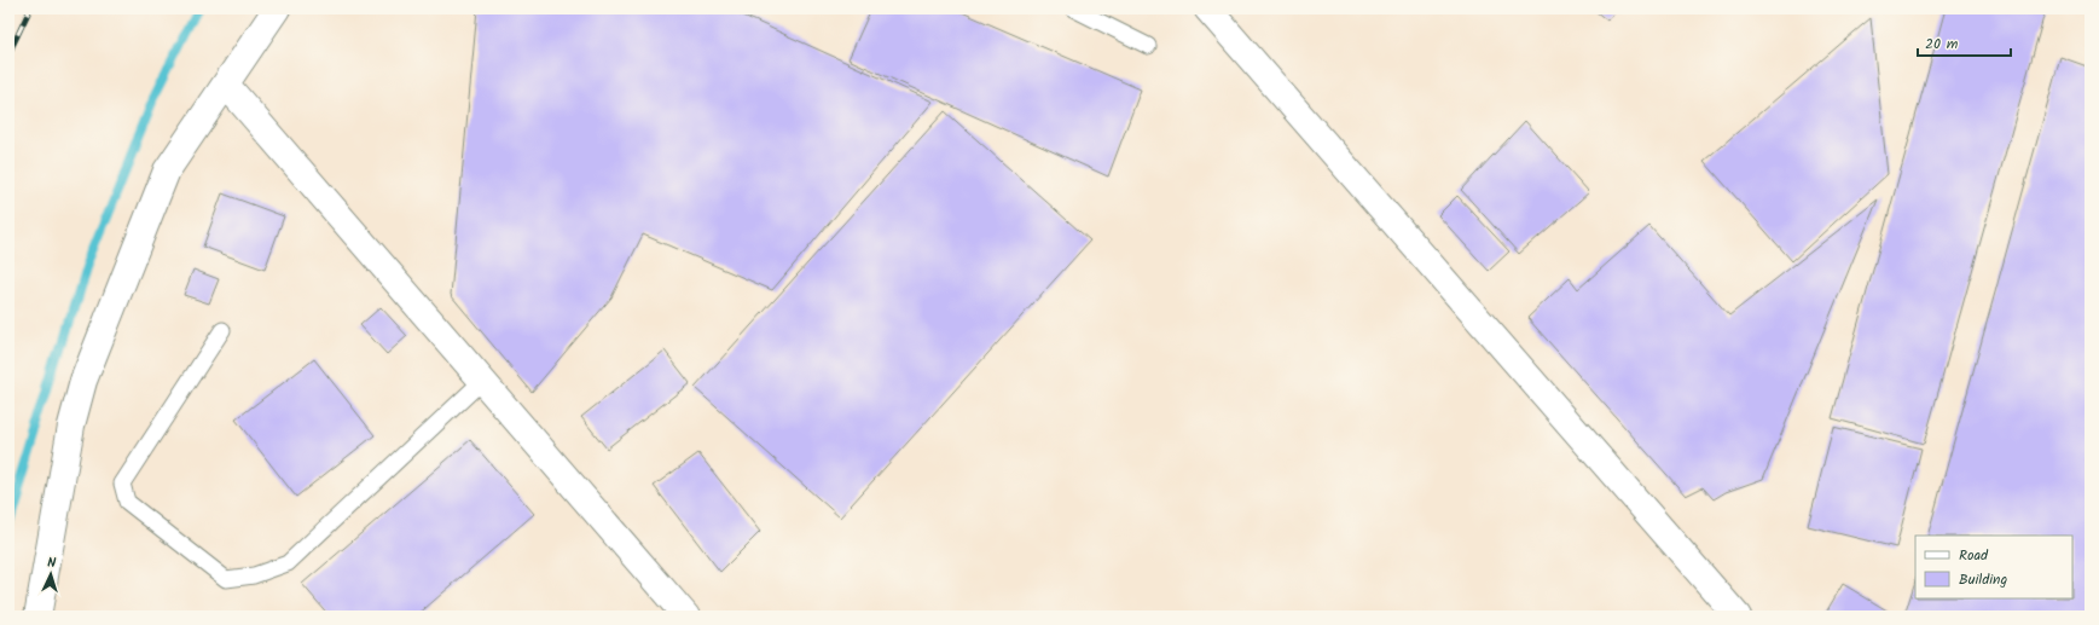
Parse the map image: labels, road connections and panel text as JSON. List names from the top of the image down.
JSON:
{
  "legend": ["Road", "Building"],
  "scale_bar": "20 m",
  "north": "top"
}
